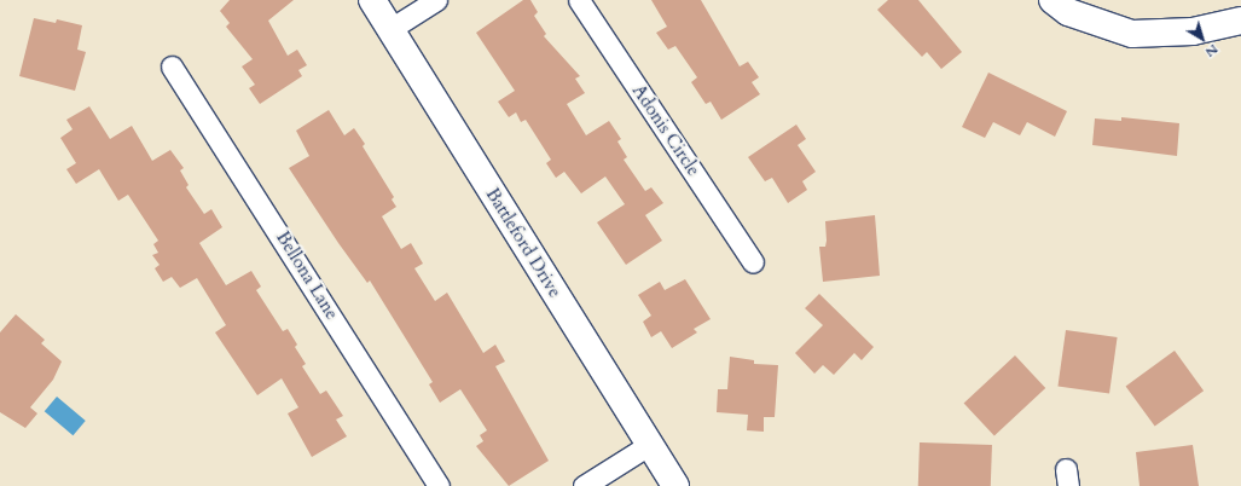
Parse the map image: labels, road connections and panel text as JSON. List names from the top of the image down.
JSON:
{
  "streets": {
    "street": ["Adonis Circle", "Battleford Drive", "Bellona Lane"]
  },
  "north": "bottom right"
}
